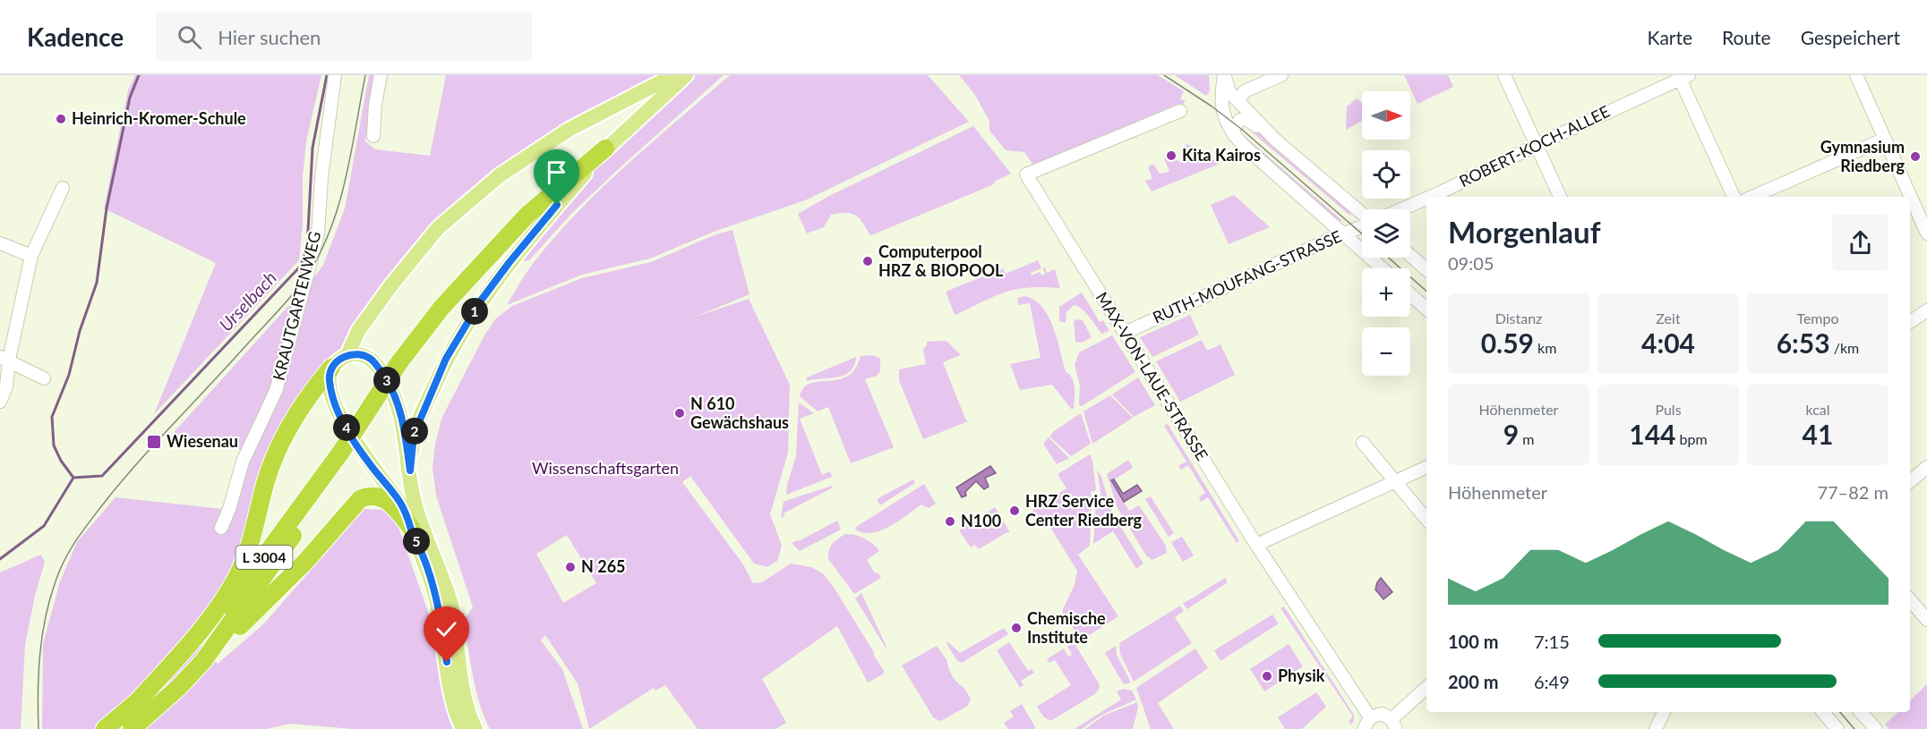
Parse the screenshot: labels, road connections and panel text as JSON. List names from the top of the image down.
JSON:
{
  "streets": {
    "highway": ["L 3004"],
    "street": [
      "ROBERT-KOCH-ALLEE",
      "RUTH-MOUFANG-STRASSE",
      "KRAUTGARTENWEG",
      "MAX-VON-LAUE-STRASSE"
    ]
  },
  "crossings": [
    ["RUTH-MOUFANG-STRASSE", "MAX-VON-LAUE-STRASSE"]
  ],
  "water": ["Urselbach"],
  "parks": ["Wissenschaftsgarten"],
  "places": {
    "other": [
      "Heinrich-Kromer-Schule",
      "Kita Kairos",
      "Gymnasium Riedberg",
      "Computerpool HRZ & BIOPOOL",
      "N 610 Gewächshaus",
      "HRZ Service Center Riedberg",
      "N100",
      "N 265",
      "Chemische Institute",
      "Physik"
    ],
    "transit": ["Wiesenau"]
  },
  "north": "right",
  "page": {
    "header": "Kadence",
    "search": "Hier suchen",
    "nav": ["Karte", "Route", "Gespeichert"],
    "map_buttons": ["+", "−"],
    "heading": ["Morgenlauf", "09:05"],
    "stats": [
      ["Distanz", "0.59 km"],
      ["Zeit", "4:04"],
      ["Tempo", "6:53 /km"],
      ["Höhenmeter", "9 m"],
      ["Puls", "144 bpm"],
      ["kcal", "41"]
    ],
    "pins": [
      "1",
      "3",
      "4",
      "2",
      "5"
    ],
    "chart": ["Höhenmeter", "77–82 m"],
    "list": [
      {
        "name": "100 m",
        "note": "7:15"
      },
      {
        "name": "200 m",
        "note": "6:49"
      }
    ]
  }
}
